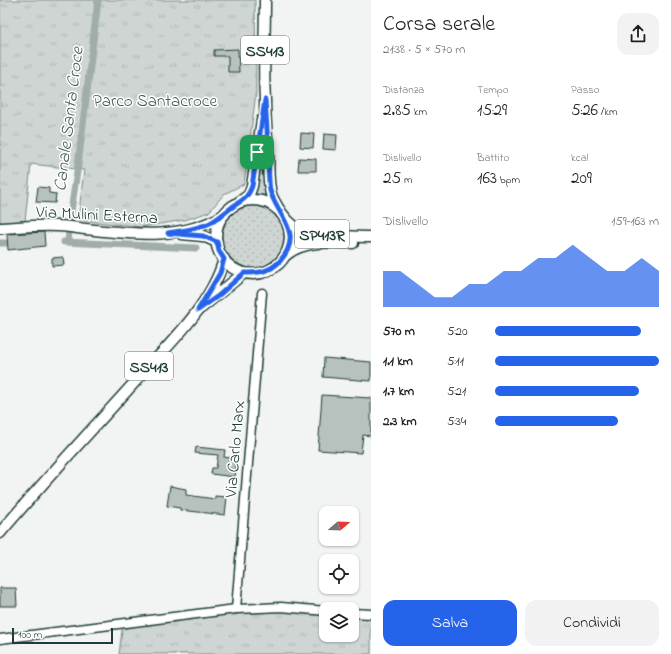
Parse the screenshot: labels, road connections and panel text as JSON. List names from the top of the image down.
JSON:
{
  "streets": {
    "main road": ["SS413", "Via Mulini Esterna", "SP413R"],
    "street": ["Via Carlo Marx"]
  },
  "crossings": [
    ["SS413", "Via Mulini Esterna"],
    ["SS413", "SP413R"],
    ["Via Mulini Esterna", "SP413R"]
  ],
  "water": ["Canale Santa Croce"],
  "parks": ["Parco Santacroce"],
  "scale_bar": "100 m",
  "north": "right",
  "page": {
    "heading": ["Corsa serale", "21:38 · 5 × 570 m"],
    "stats": [
      ["Distanza", "2.85 km"],
      ["Tempo", "15:29"],
      ["Passo", "5:26 /km"],
      ["Dislivello", "25 m"],
      ["Battito", "163 bpm"],
      ["kcal", "209"]
    ],
    "chart": ["Dislivello", "159–163 m"],
    "list": [
      {
        "name": "570 m",
        "note": "5:20"
      },
      {
        "name": "1.1 km",
        "note": "5:11"
      },
      {
        "name": "1.7 km",
        "note": "5:21"
      },
      {
        "name": "2.3 km",
        "note": "5:34"
      }
    ],
    "buttons": ["Salva", "Condividi"],
    "scale": "100 m"
  }
}
